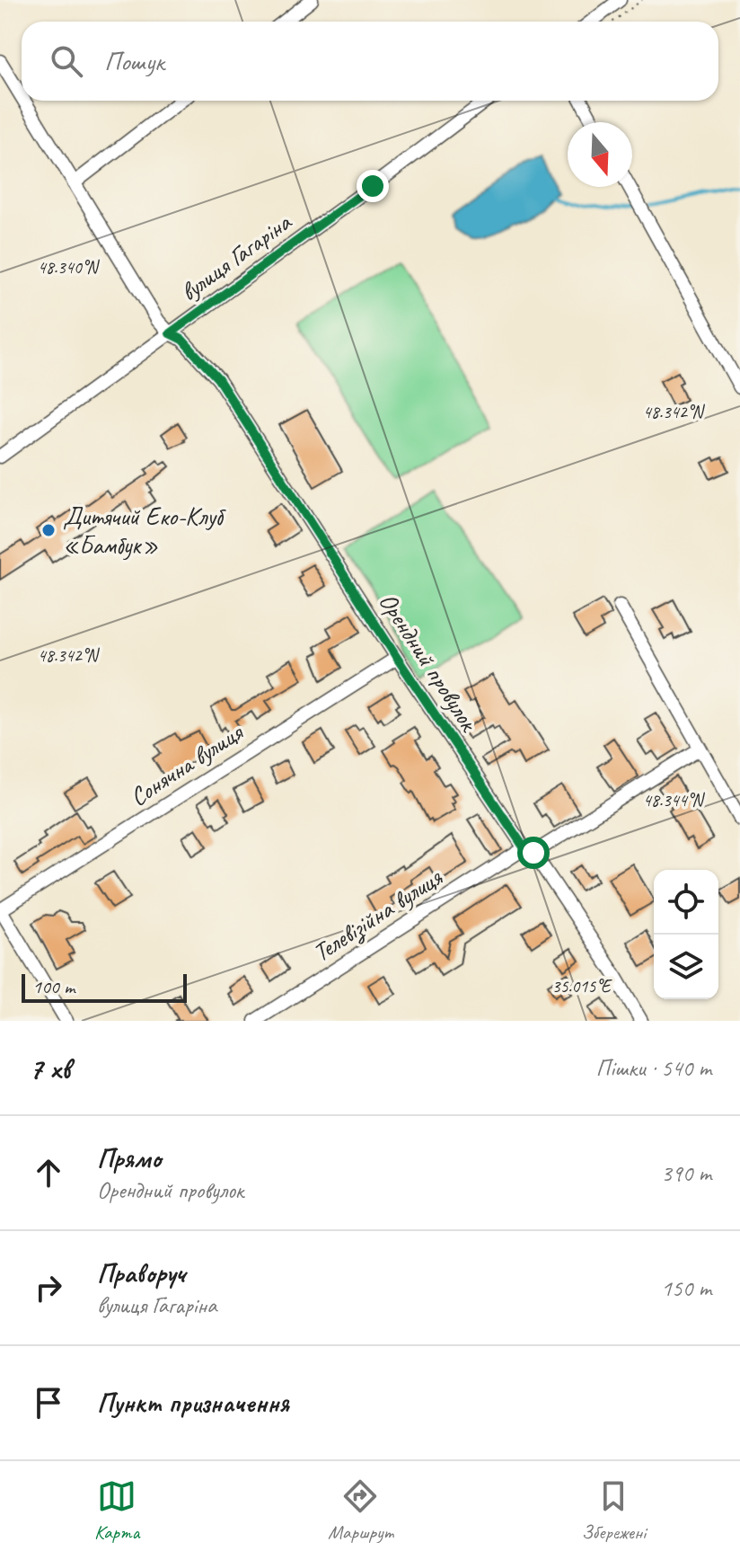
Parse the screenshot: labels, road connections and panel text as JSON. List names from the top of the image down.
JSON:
{
  "streets": {
    "street": [
      "вулиця Гагаріна",
      "Орендний провулок",
      "Сонячна вулиця",
      "Телевізійна вулиця"
    ]
  },
  "crossings": [
    ["вулиця Гагаріна", "Орендний провулок"],
    ["Орендний провулок", "Сонячна вулиця"],
    ["Орендний провулок", "Телевізійна вулиця"]
  ],
  "places": ["Дитячий Еко-Клуб «Бамбук»"],
  "scale_bar": "100 m",
  "north": "bottom",
  "page": {
    "search": "Пошук",
    "scale": "100 m",
    "heading": ["7 хв", "Пішки · 540 m"],
    "list": [
      ["Прямо", "Орендний провулок", "390 m"],
      ["Праворуч", "вулиця Гагаріна", "150 m"],
      "Пункт призначення"
    ],
    "nav": ["Карта", "Маршрут", "Збережені"]
  },
  "coordinates": [
    "48.340°N",
    "48.342°N",
    "48.344°N",
    "35.015°E"
  ]
}
